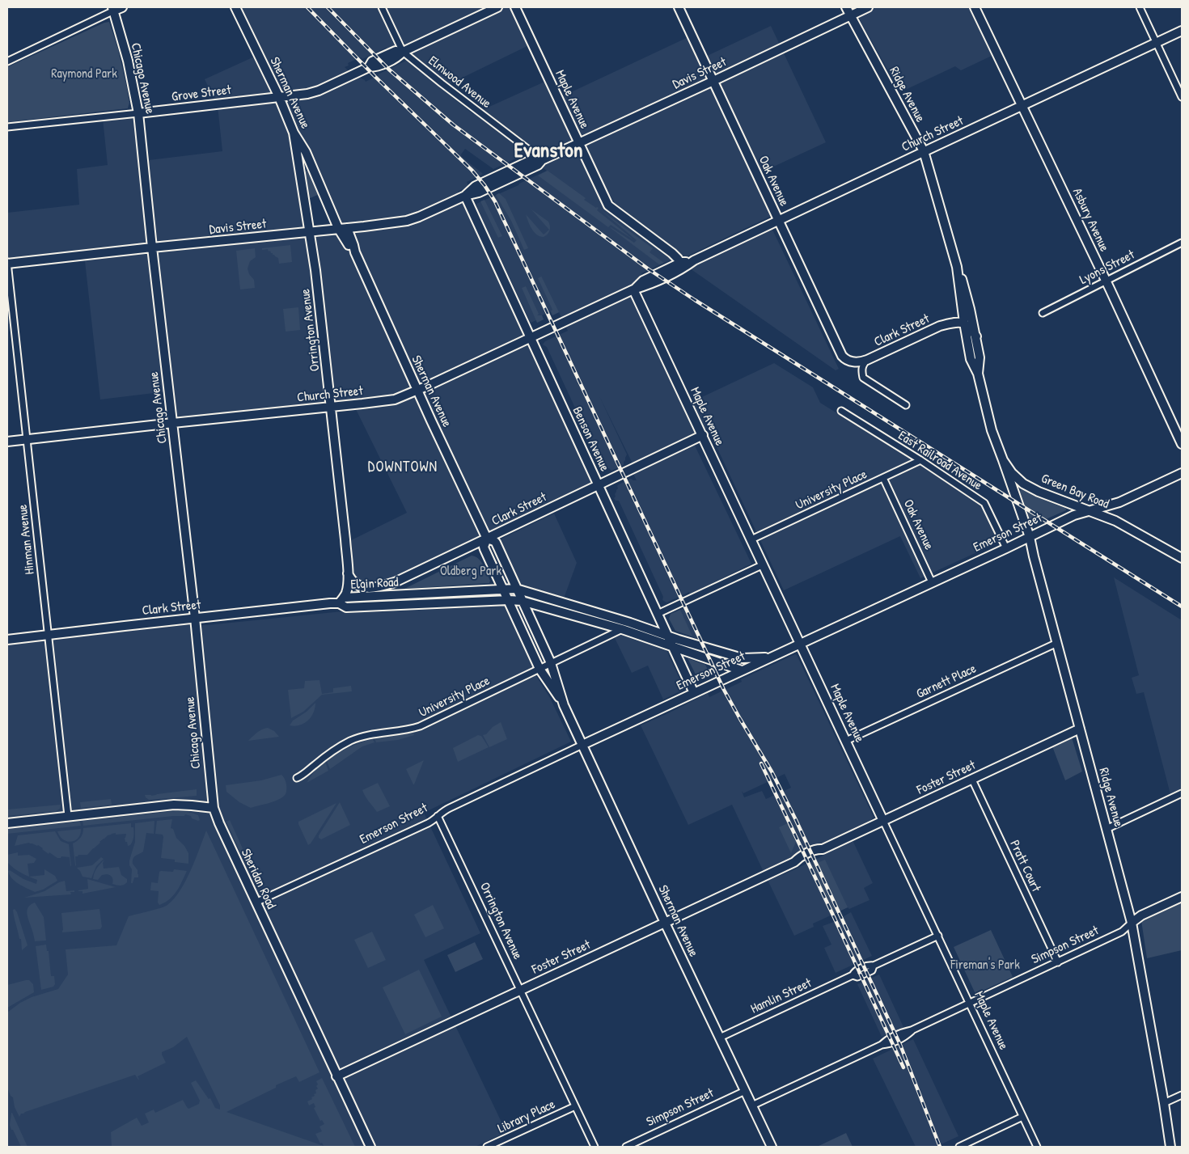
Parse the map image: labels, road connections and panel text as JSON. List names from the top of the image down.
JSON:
{
  "streets": {
    "street": [
      "Davis Street",
      "Chicago Avenue",
      "Elmwood Avenue",
      "Sherman Avenue",
      "Grove Street",
      "Ridge Avenue",
      "Maple Avenue",
      "Church Street",
      "Oak Avenue",
      "Asbury Avenue",
      "Lyons Street",
      "Orrington Avenue",
      "Clark Street",
      "Benson Avenue",
      "East Railroad Avenue",
      "University Place",
      "Green Bay Road",
      "Emerson Street",
      "Hinman Avenue",
      "Elgin Road",
      "Garnett Place",
      "Foster Street",
      "Pratt Court",
      "Sheridan Road",
      "Simpson Street",
      "Hamlin Street",
      "Library Place"
    ]
  },
  "crossings": [
    ["Davis Street", "Chicago Avenue"],
    ["Davis Street", "Elmwood Avenue"],
    ["Davis Street", "Sherman Avenue"],
    ["Davis Street", "Ridge Avenue"],
    ["Davis Street", "Maple Avenue"],
    ["Davis Street", "Oak Avenue"],
    ["Davis Street", "Orrington Avenue"],
    ["Davis Street", "Benson Avenue"],
    ["Davis Street", "Hinman Avenue"],
    ["Chicago Avenue", "Grove Street"],
    ["Chicago Avenue", "Church Street"],
    ["Chicago Avenue", "Clark Street"],
    ["Chicago Avenue", "Sheridan Road"],
    ["Elmwood Avenue", "Grove Street"],
    ["Sherman Avenue", "Grove Street"],
    ["Sherman Avenue", "Church Street"],
    ["Sherman Avenue", "Orrington Avenue"],
    ["Sherman Avenue", "Clark Street"],
    ["Sherman Avenue", "University Place"],
    ["Sherman Avenue", "Emerson Street"],
    ["Sherman Avenue", "Elgin Road"],
    ["Sherman Avenue", "Foster Street"],
    ["Sherman Avenue", "Simpson Street"],
    ["Sherman Avenue", "Hamlin Street"],
    ["Ridge Avenue", "Church Street"],
    ["Ridge Avenue", "Clark Street"],
    ["Ridge Avenue", "Green Bay Road"],
    ["Ridge Avenue", "Emerson Street"],
    ["Ridge Avenue", "Garnett Place"],
    ["Ridge Avenue", "Foster Street"],
    ["Ridge Avenue", "Simpson Street"],
    ["Maple Avenue", "Church Street"],
    ["Maple Avenue", "Clark Street"],
    ["Maple Avenue", "University Place"],
    ["Maple Avenue", "Emerson Street"],
    ["Maple Avenue", "Garnett Place"],
    ["Maple Avenue", "Foster Street"],
    ["Maple Avenue", "Simpson Street"],
    ["Maple Avenue", "Hamlin Street"],
    ["Church Street", "Oak Avenue"],
    ["Church Street", "Asbury Avenue"],
    ["Church Street", "Orrington Avenue"],
    ["Church Street", "Benson Avenue"],
    ["Church Street", "Hinman Avenue"],
    ["Oak Avenue", "Clark Street"],
    ["Oak Avenue", "University Place"],
    ["Oak Avenue", "Emerson Street"],
    ["Asbury Avenue", "Lyons Street"],
    ["Orrington Avenue", "Clark Street"],
    ["Orrington Avenue", "Emerson Street"],
    ["Orrington Avenue", "Elgin Road"],
    ["Orrington Avenue", "Foster Street"],
    ["Orrington Avenue", "Library Place"],
    ["Clark Street", "Benson Avenue"],
    ["Clark Street", "Hinman Avenue"],
    ["Clark Street", "Elgin Road"],
    ["Benson Avenue", "Emerson Street"],
    ["Benson Avenue", "Elgin Road"],
    ["East Railroad Avenue", "University Place"],
    ["East Railroad Avenue", "Emerson Street"],
    ["University Place", "Elgin Road"],
    ["Green Bay Road", "Emerson Street"],
    ["Emerson Street", "Elgin Road"],
    ["Emerson Street", "Sheridan Road"],
    ["Foster Street", "Pratt Court"],
    ["Foster Street", "Sheridan Road"],
    ["Pratt Court", "Simpson Street"]
  ],
  "districts": ["Evanston", "DOWNTOWN"],
  "parks": ["Raymond Park", "Oldberg Park", "Fireman's Park"]
}
